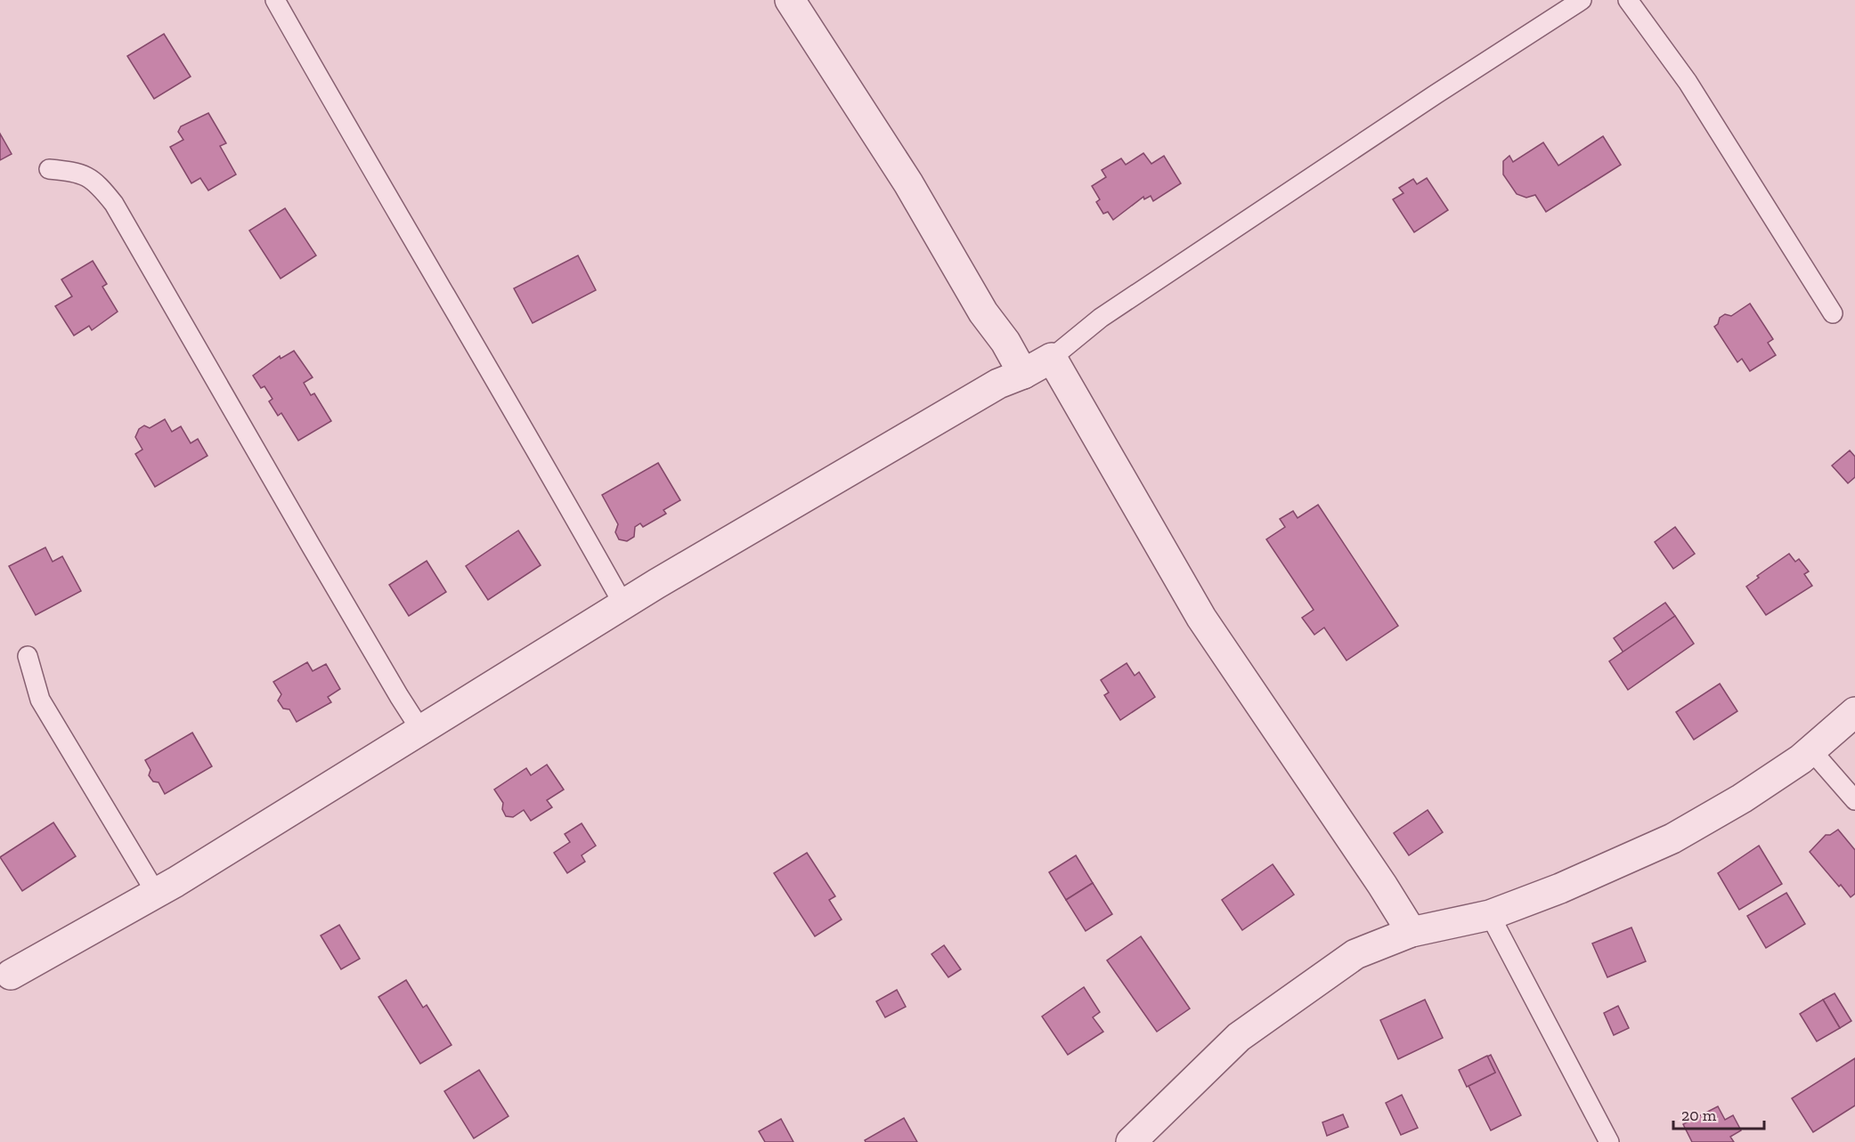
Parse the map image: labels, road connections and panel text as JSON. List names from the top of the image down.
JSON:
{
  "scale_bar": "20 m"
}
